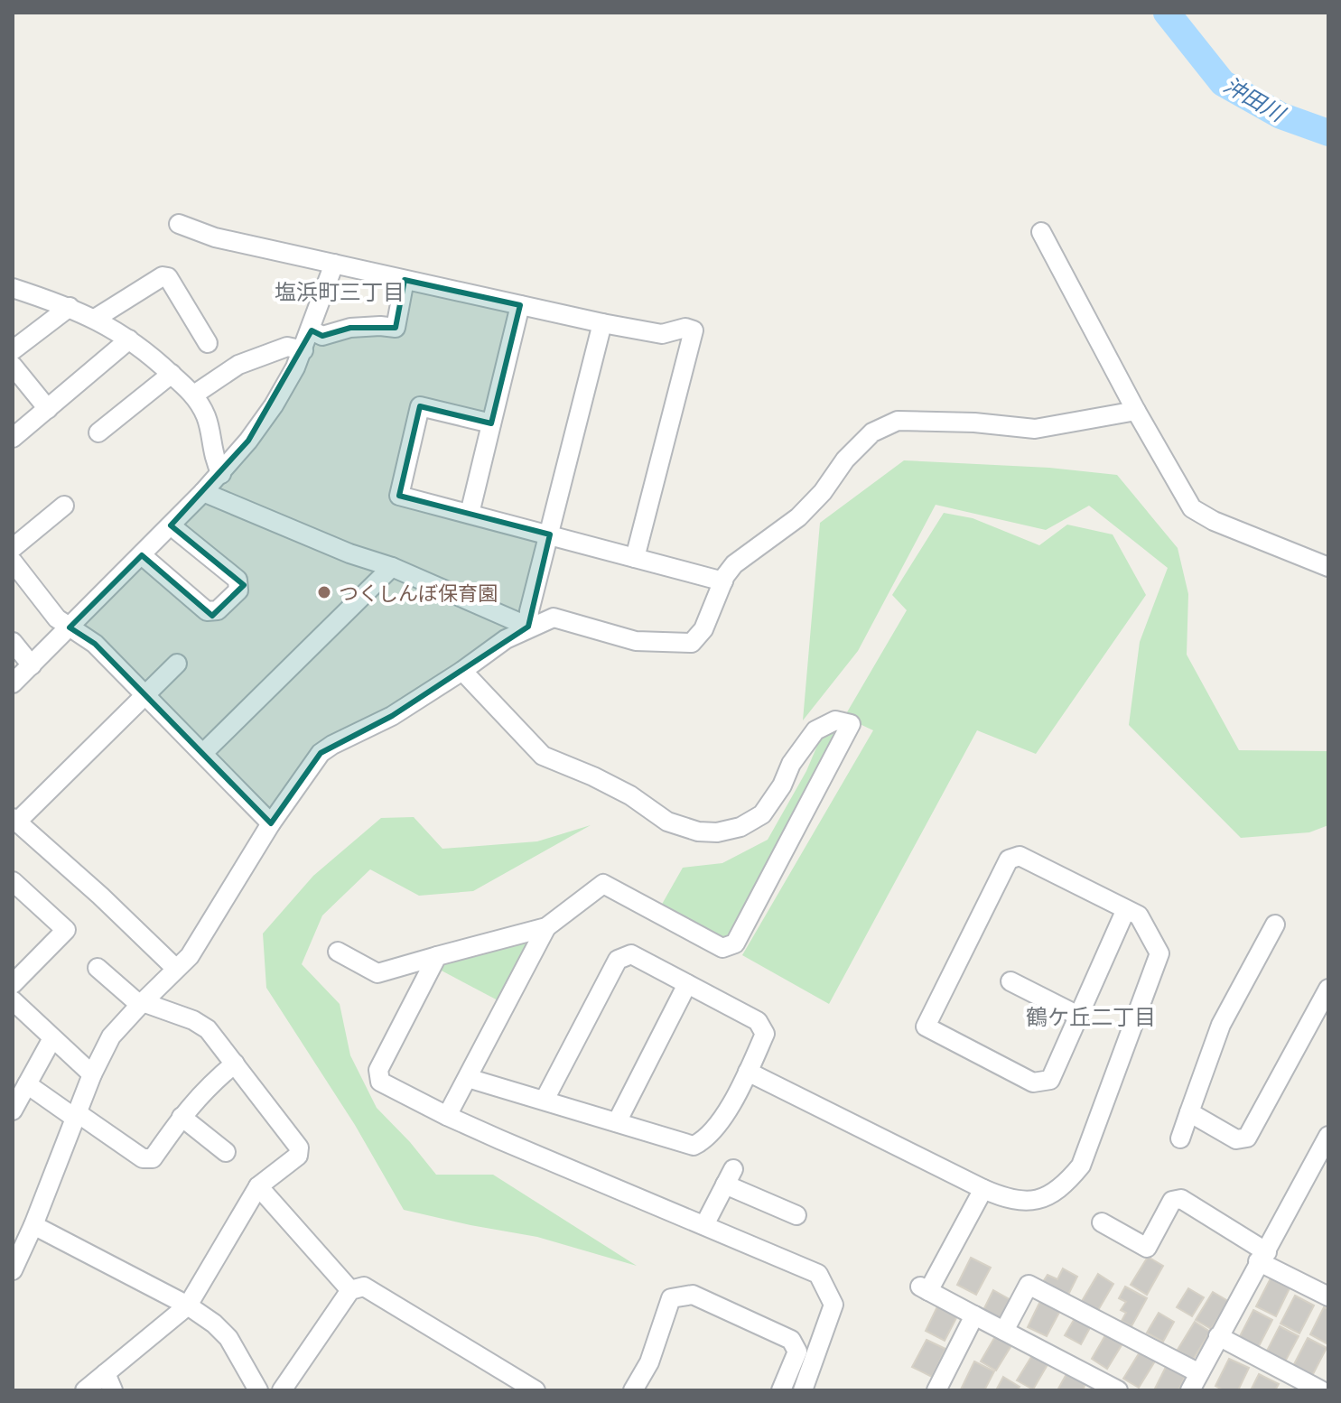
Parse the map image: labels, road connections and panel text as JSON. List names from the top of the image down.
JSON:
{
  "districts": ["塩浜町三丁目", "鶴ケ丘二丁目"],
  "water": ["沖田川"],
  "places": ["つくしんぼ保育園"]
}
